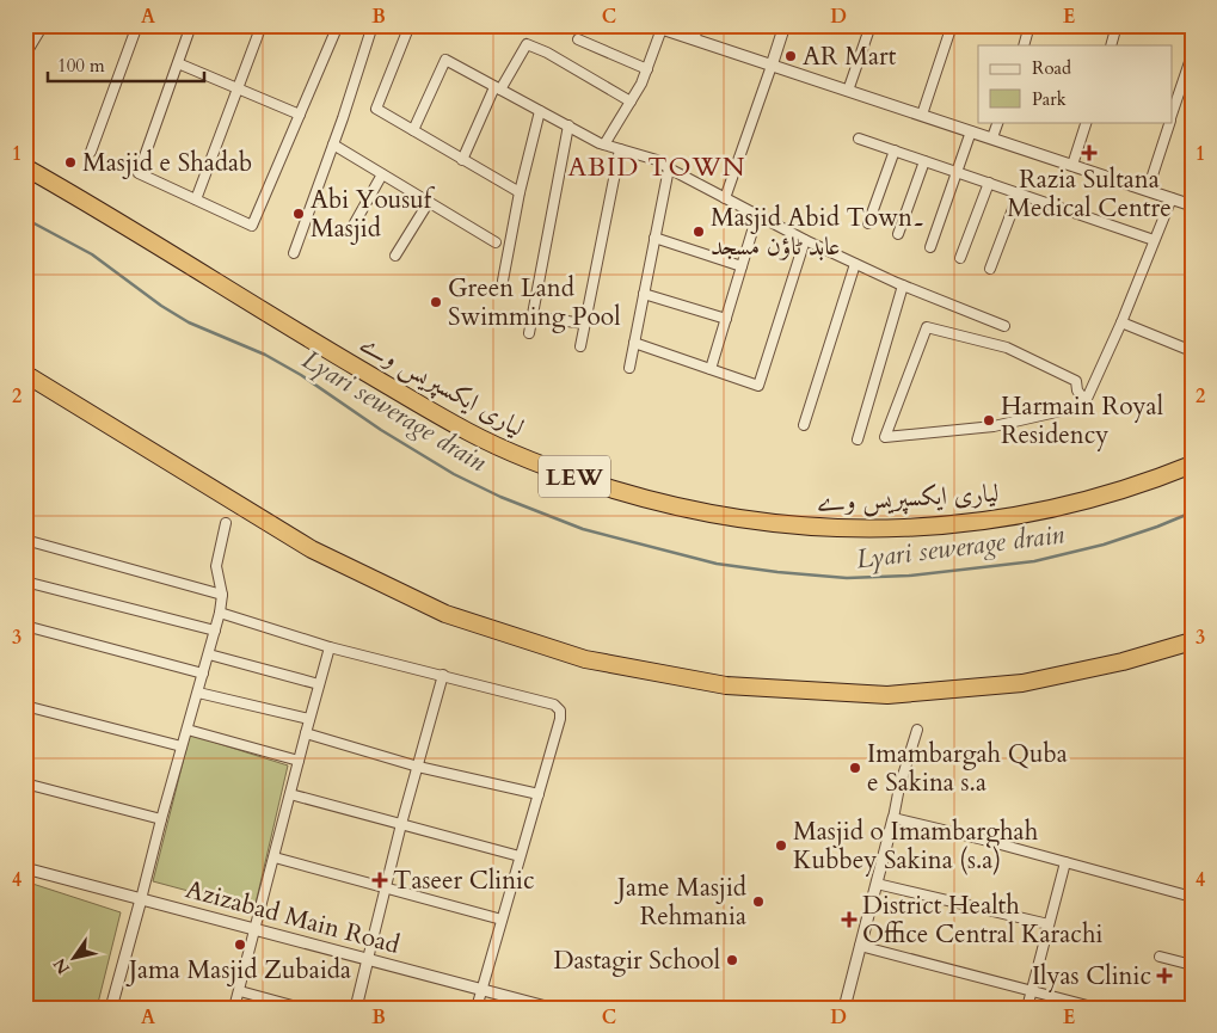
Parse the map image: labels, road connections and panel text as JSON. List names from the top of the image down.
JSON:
{
  "streets": {
    "highway": ["لیاری ایکسپریس وے", "LEW"],
    "street": ["Azizabad Main Road"]
  },
  "districts": ["ABID TOWN"],
  "water": ["Lyari sewerage drain"],
  "places": {
    "other": [
      "AR Mart",
      "Masjid e Shadab",
      "Abi Yousuf Masjid",
      "Masjid Abid Town۔ عابد ٹاؤن مسجد",
      "Green Land Swimming Pool",
      "Harmain Royal Residency",
      "Imambargah Quba e Sakina s.a",
      "Masjid o Imambarghah Kubbey Sakina (s.a)",
      "Jame Masjid Rehmania",
      "Jama Masjid Zubaida",
      "Dastagir School"
    ],
    "health": [
      "Razia Sultana Medical Centre",
      "Taseer Clinic",
      "District Health Office Central Karachi",
      "Ilyas Clinic"
    ]
  },
  "legend": ["Road", "Park"],
  "scale_bar": "100 m",
  "north": "bottom left",
  "grid": {
    "columns": [
      "A",
      "B",
      "C",
      "D",
      "E"
    ],
    "rows": [
      "1",
      "2",
      "3",
      "4"
    ]
  }
}
